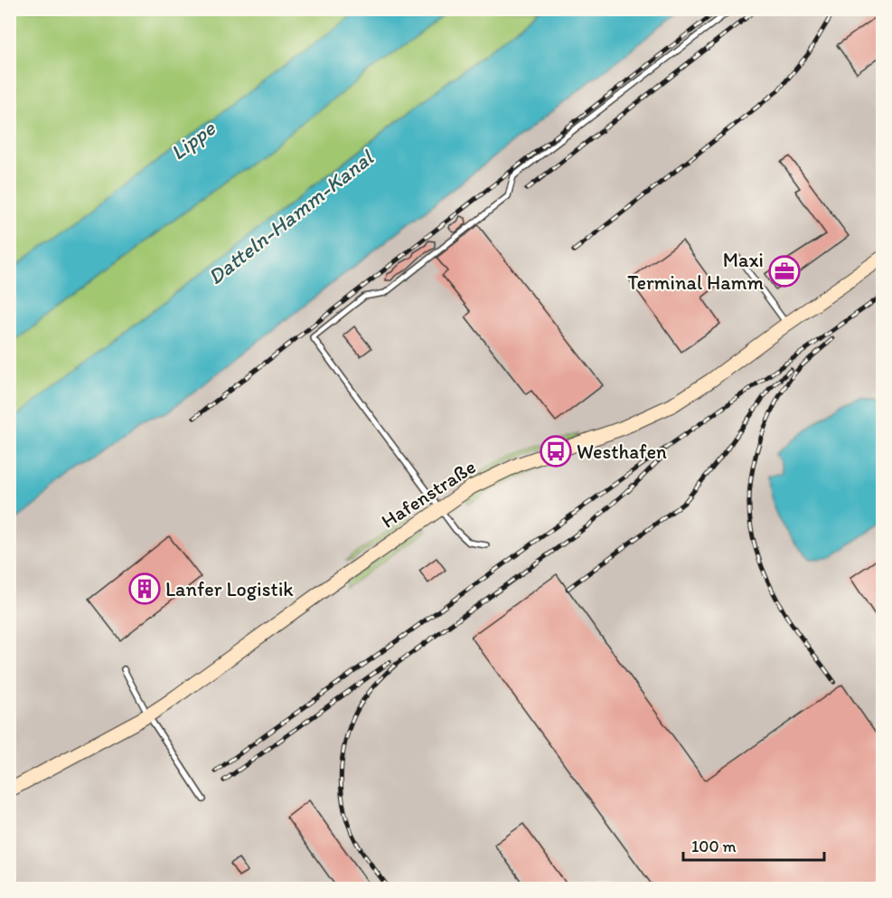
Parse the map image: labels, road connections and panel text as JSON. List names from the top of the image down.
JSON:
{
  "streets": {
    "street": ["Hafenstraße"]
  },
  "water": ["Lippe", "Datteln-Hamm-Kanal"],
  "places": {
    "office": ["Maxi Terminal Hamm"],
    "bus stop": ["Westhafen"],
    "building": ["Lanfer Logistik"]
  },
  "scale_bar": "100 m"
}
